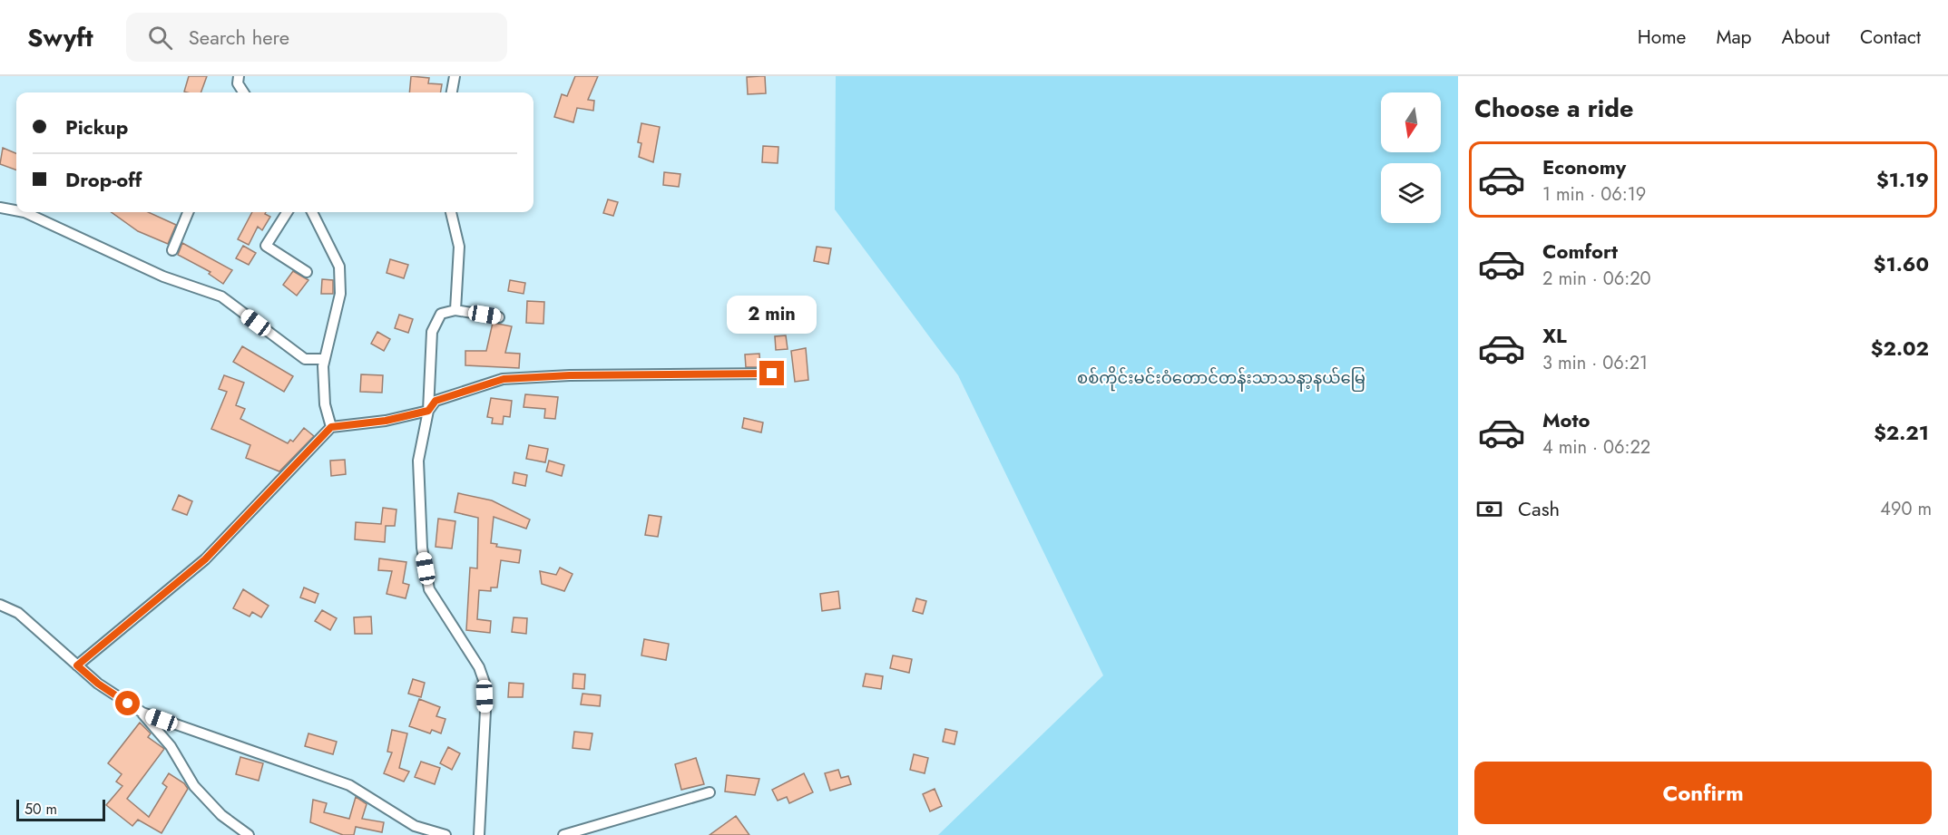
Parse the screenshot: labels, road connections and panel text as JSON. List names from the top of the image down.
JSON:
{
  "parks": ["စစ်ကိုင်းမင်းဝံတောင်တန်းသာသနာ့နယ်မြေ"],
  "scale_bar": "50 m",
  "north": "bottom",
  "page": {
    "header": "Swyft",
    "search": "Search here",
    "nav": [
      "Home",
      "Map",
      "About",
      "Contact"
    ],
    "heading": "Choose a ride",
    "banner": ["Pickup", "Drop-off"],
    "list": [
      {
        "name": "Economy",
        "note": "1 min · 06:19",
        "value": "$1.19"
      },
      {
        "name": "Comfort",
        "note": "2 min · 06:20",
        "value": "$1.60"
      },
      {
        "name": "XL",
        "note": "3 min · 06:21",
        "value": "$2.02"
      },
      {
        "name": "Moto",
        "note": "4 min · 06:22",
        "value": "$2.21"
      }
    ],
    "bubble": "2 min",
    "pay": ["Cash", "490 m"],
    "buttons": "Confirm",
    "scale": "50 m"
  }
}
